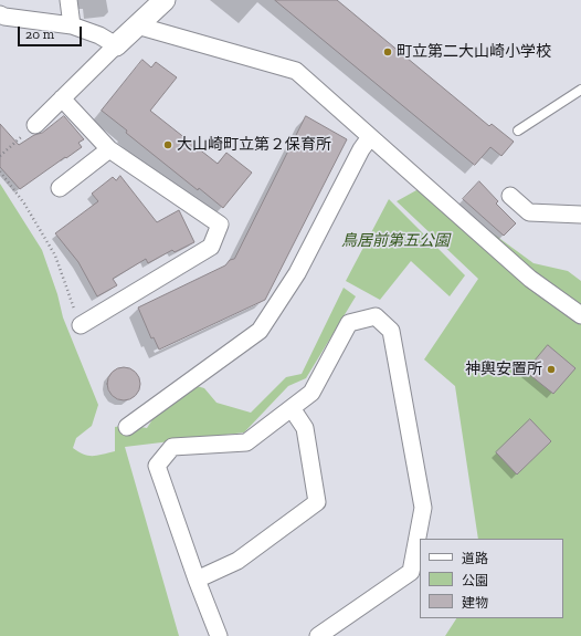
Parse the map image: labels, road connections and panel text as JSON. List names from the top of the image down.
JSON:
{
  "parks": ["鳥居前第五公園"],
  "places": ["町立第二大山崎小学校", "大山崎町立第２保育所", "神輿安置所"],
  "legend": ["道路", "公園", "建物"],
  "scale_bar": "20 m"
}
